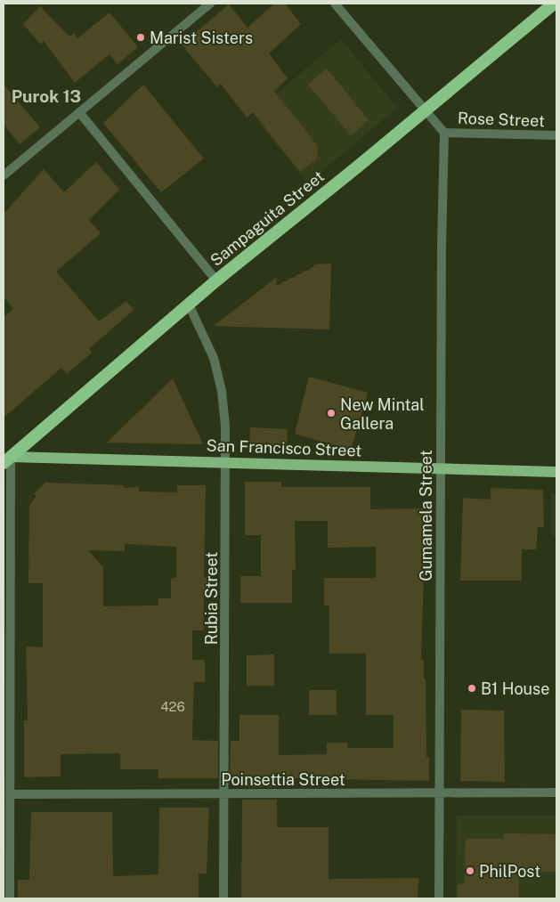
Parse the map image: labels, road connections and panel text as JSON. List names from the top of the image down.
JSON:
{
  "streets": {
    "highway": ["Sampaguita Street"],
    "main road": ["San Francisco Street"],
    "street": [
      "Rose Street",
      "Gumamela Street",
      "Rubia Street",
      "Poinsettia Street"
    ]
  },
  "crossings": [
    ["Rose Street", "Gumamela Street"],
    ["Sampaguita Street", "San Francisco Street"],
    ["Sampaguita Street", "Rubia Street"],
    ["San Francisco Street", "Gumamela Street"],
    ["San Francisco Street", "Rubia Street"],
    ["Gumamela Street", "Poinsettia Street"],
    ["Rubia Street", "Poinsettia Street"]
  ],
  "districts": ["Purok 13"],
  "places": [
    "Marist Sisters",
    "New Mintal Gallera",
    "B1 House",
    "PhilPost"
  ],
  "house_numbers": ["426"]
}
